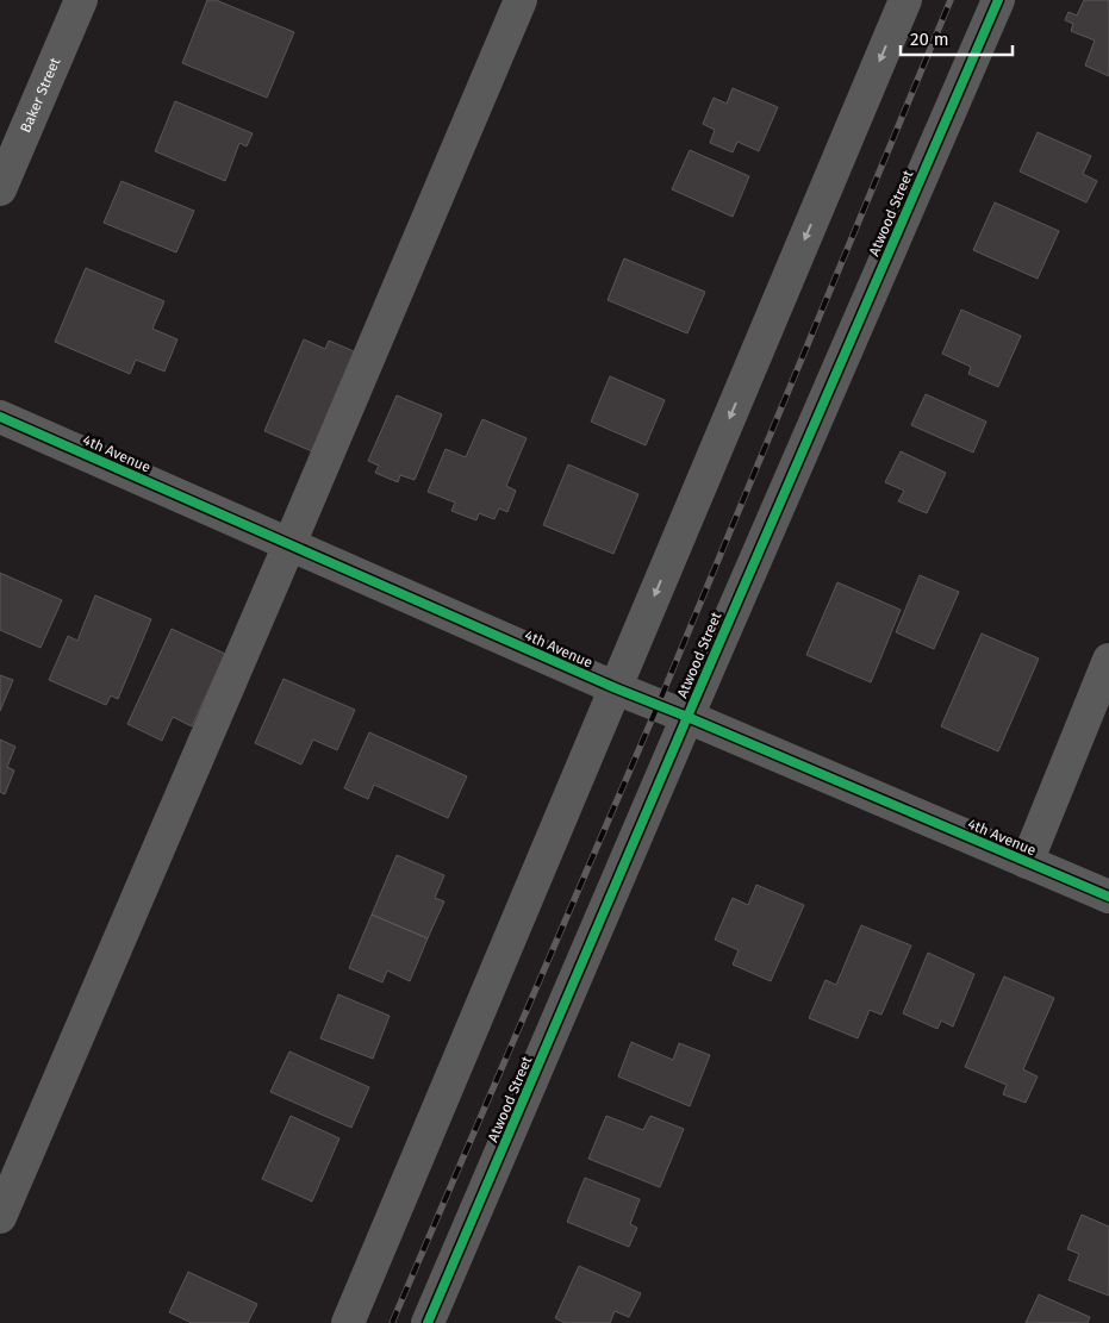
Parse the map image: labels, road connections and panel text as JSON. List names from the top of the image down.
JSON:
{
  "streets": {
    "street": ["Baker Street", "Atwood Street", "4th Avenue"]
  },
  "crossings": [
    ["Atwood Street", "4th Avenue"]
  ],
  "scale_bar": "20 m"
}
